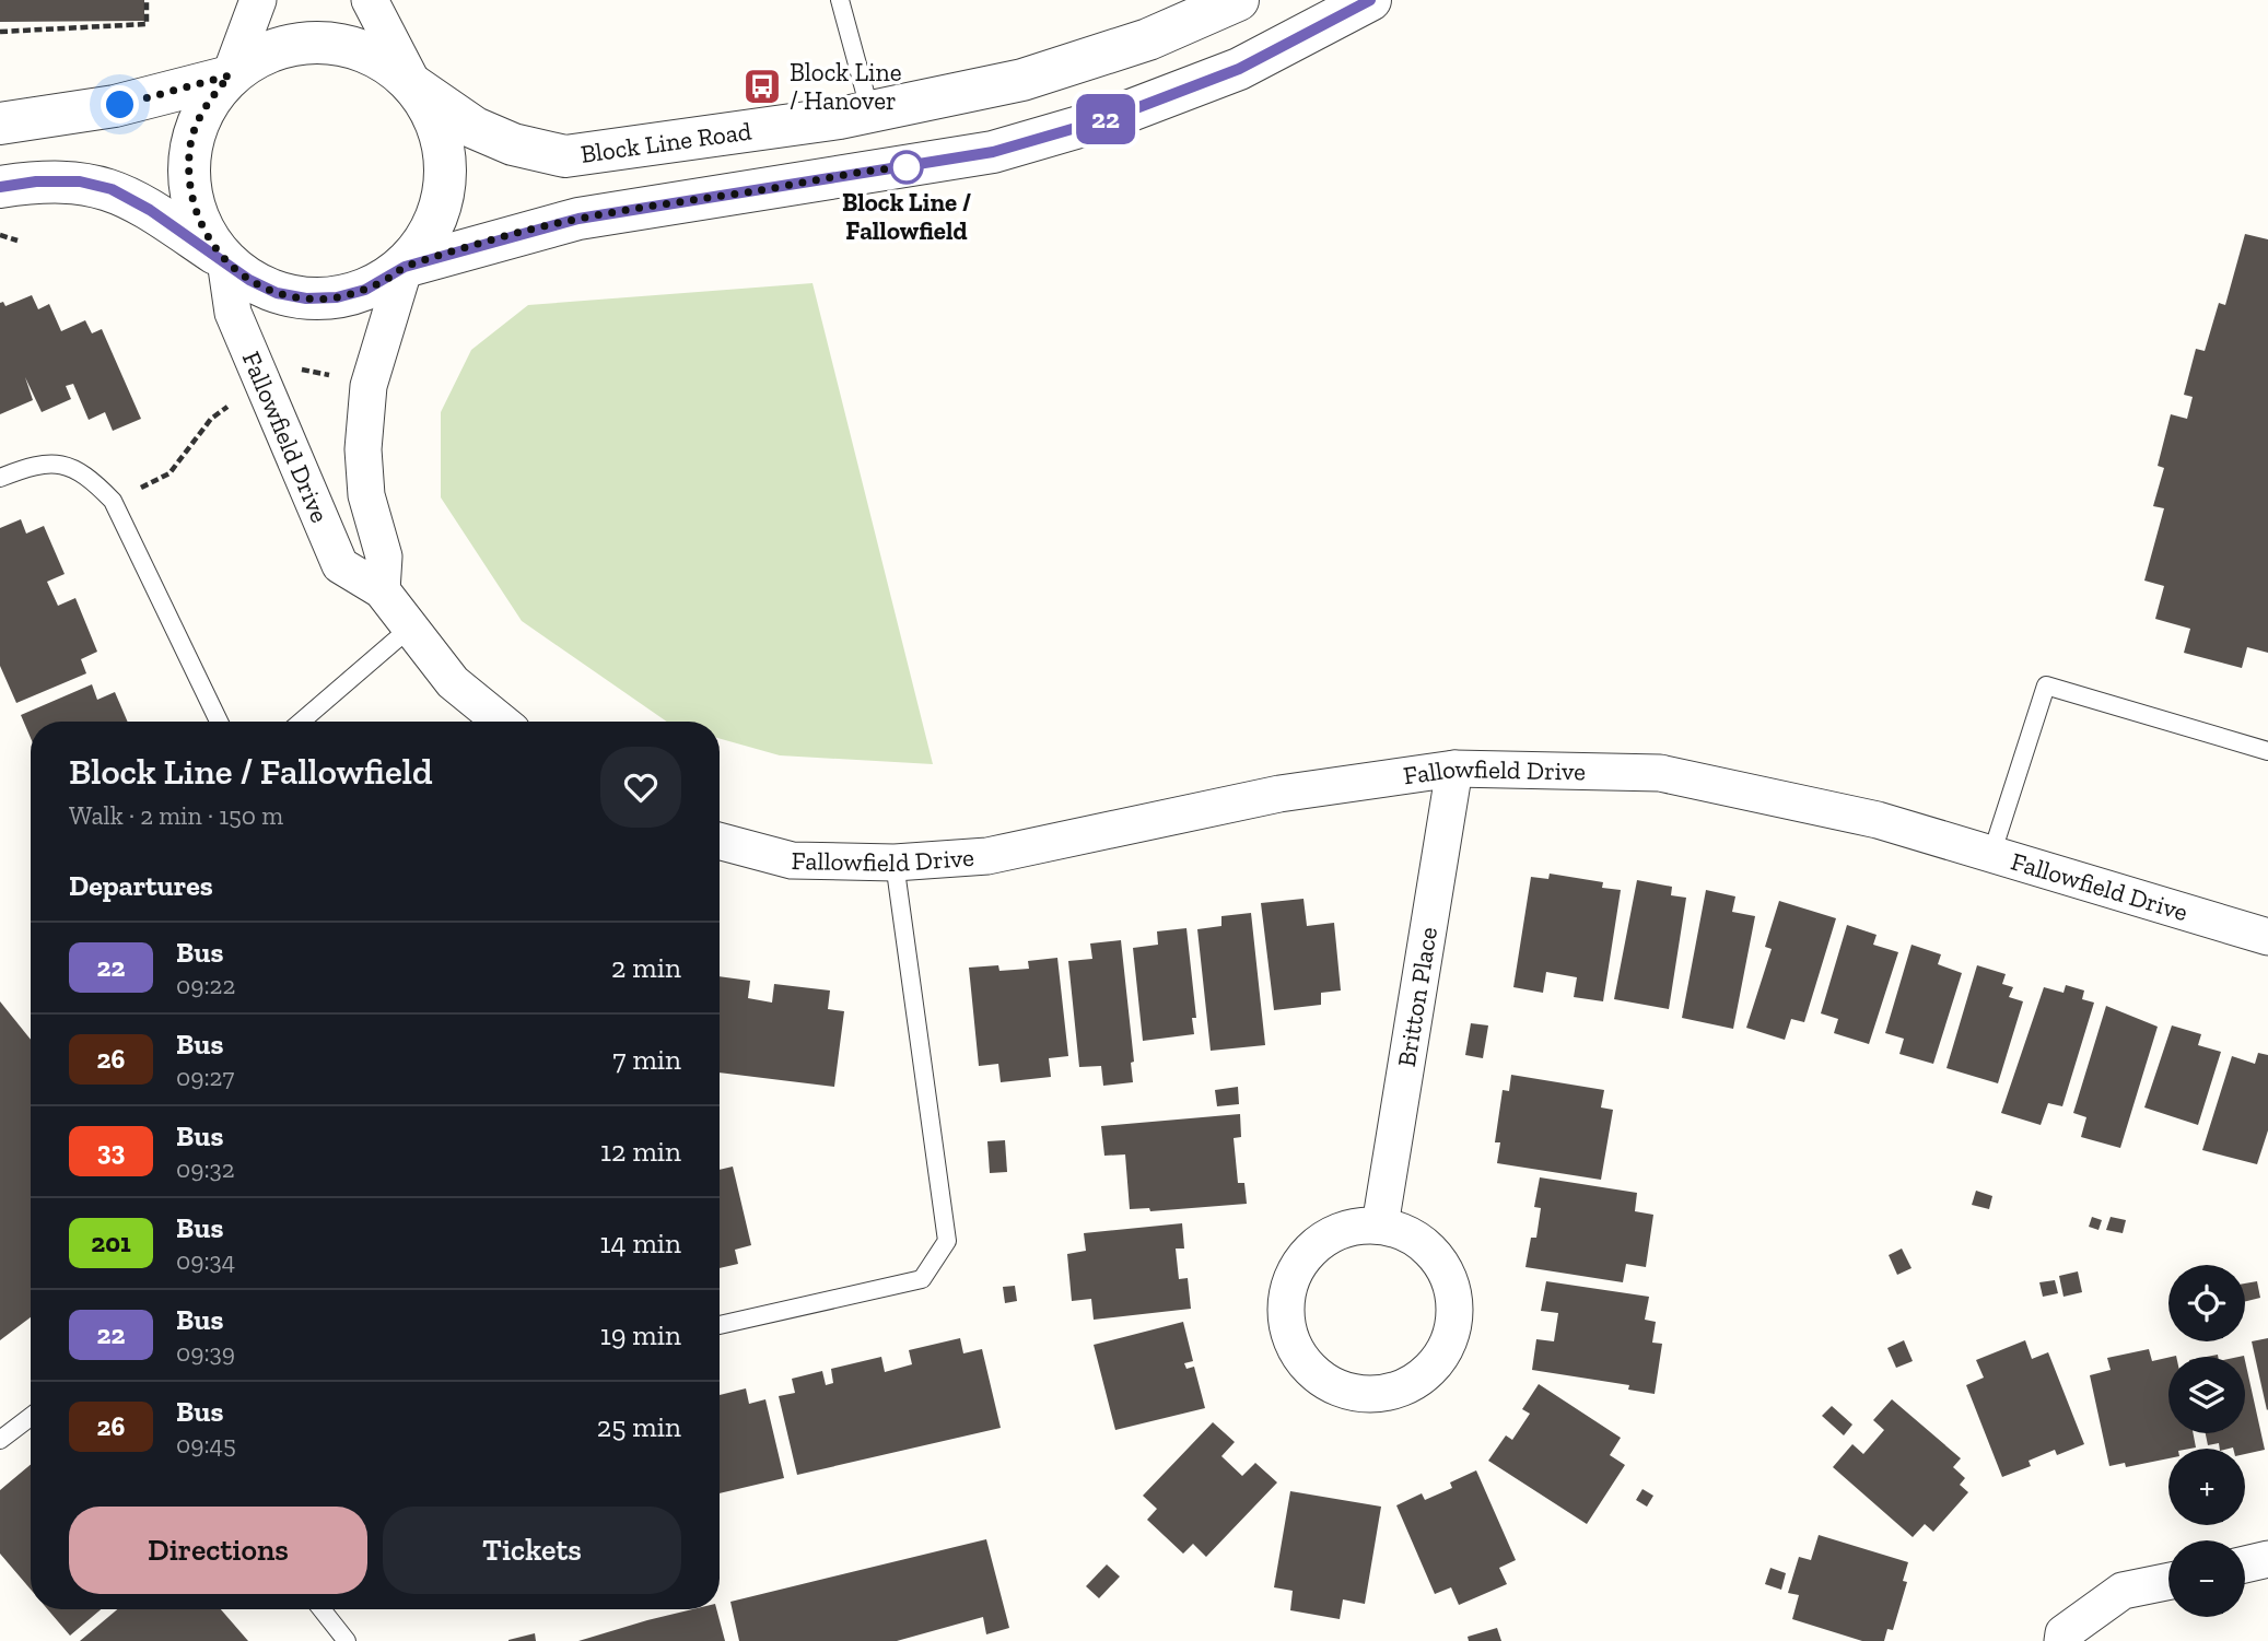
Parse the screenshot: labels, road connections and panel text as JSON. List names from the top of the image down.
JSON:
{
  "streets": {
    "street": ["Block Line Road", "Fallowfield Drive", "Britton Place"]
  },
  "crossings": [
    ["Block Line Road", "Fallowfield Drive"],
    ["Fallowfield Drive", "Britton Place"]
  ],
  "places": {
    "bus stop": ["Block Line / Hanover"],
    "other": ["Block Line / Fallowfield"]
  },
  "lines": ["bus line 22"],
  "page": {
    "on_map": "22",
    "heading": [
      ["Block Line / Fallowfield", "Walk · 2 min · 150 m"],
      "Departures"
    ],
    "list": [
      {
        "mark": "22",
        "name": "Bus",
        "note": "09:22",
        "value": "2 min"
      },
      {
        "mark": "26",
        "name": "Bus",
        "note": "09:27",
        "value": "7 min"
      },
      {
        "mark": "33",
        "name": "Bus",
        "note": "09:32",
        "value": "12 min"
      },
      {
        "mark": "201",
        "name": "Bus",
        "note": "09:34",
        "value": "14 min"
      },
      {
        "mark": "22",
        "name": "Bus",
        "note": "09:39",
        "value": "19 min"
      },
      {
        "mark": "26",
        "name": "Bus",
        "note": "09:45",
        "value": "25 min"
      }
    ],
    "map_buttons": ["+", "−"],
    "buttons": ["Directions", "Tickets"]
  }
}
